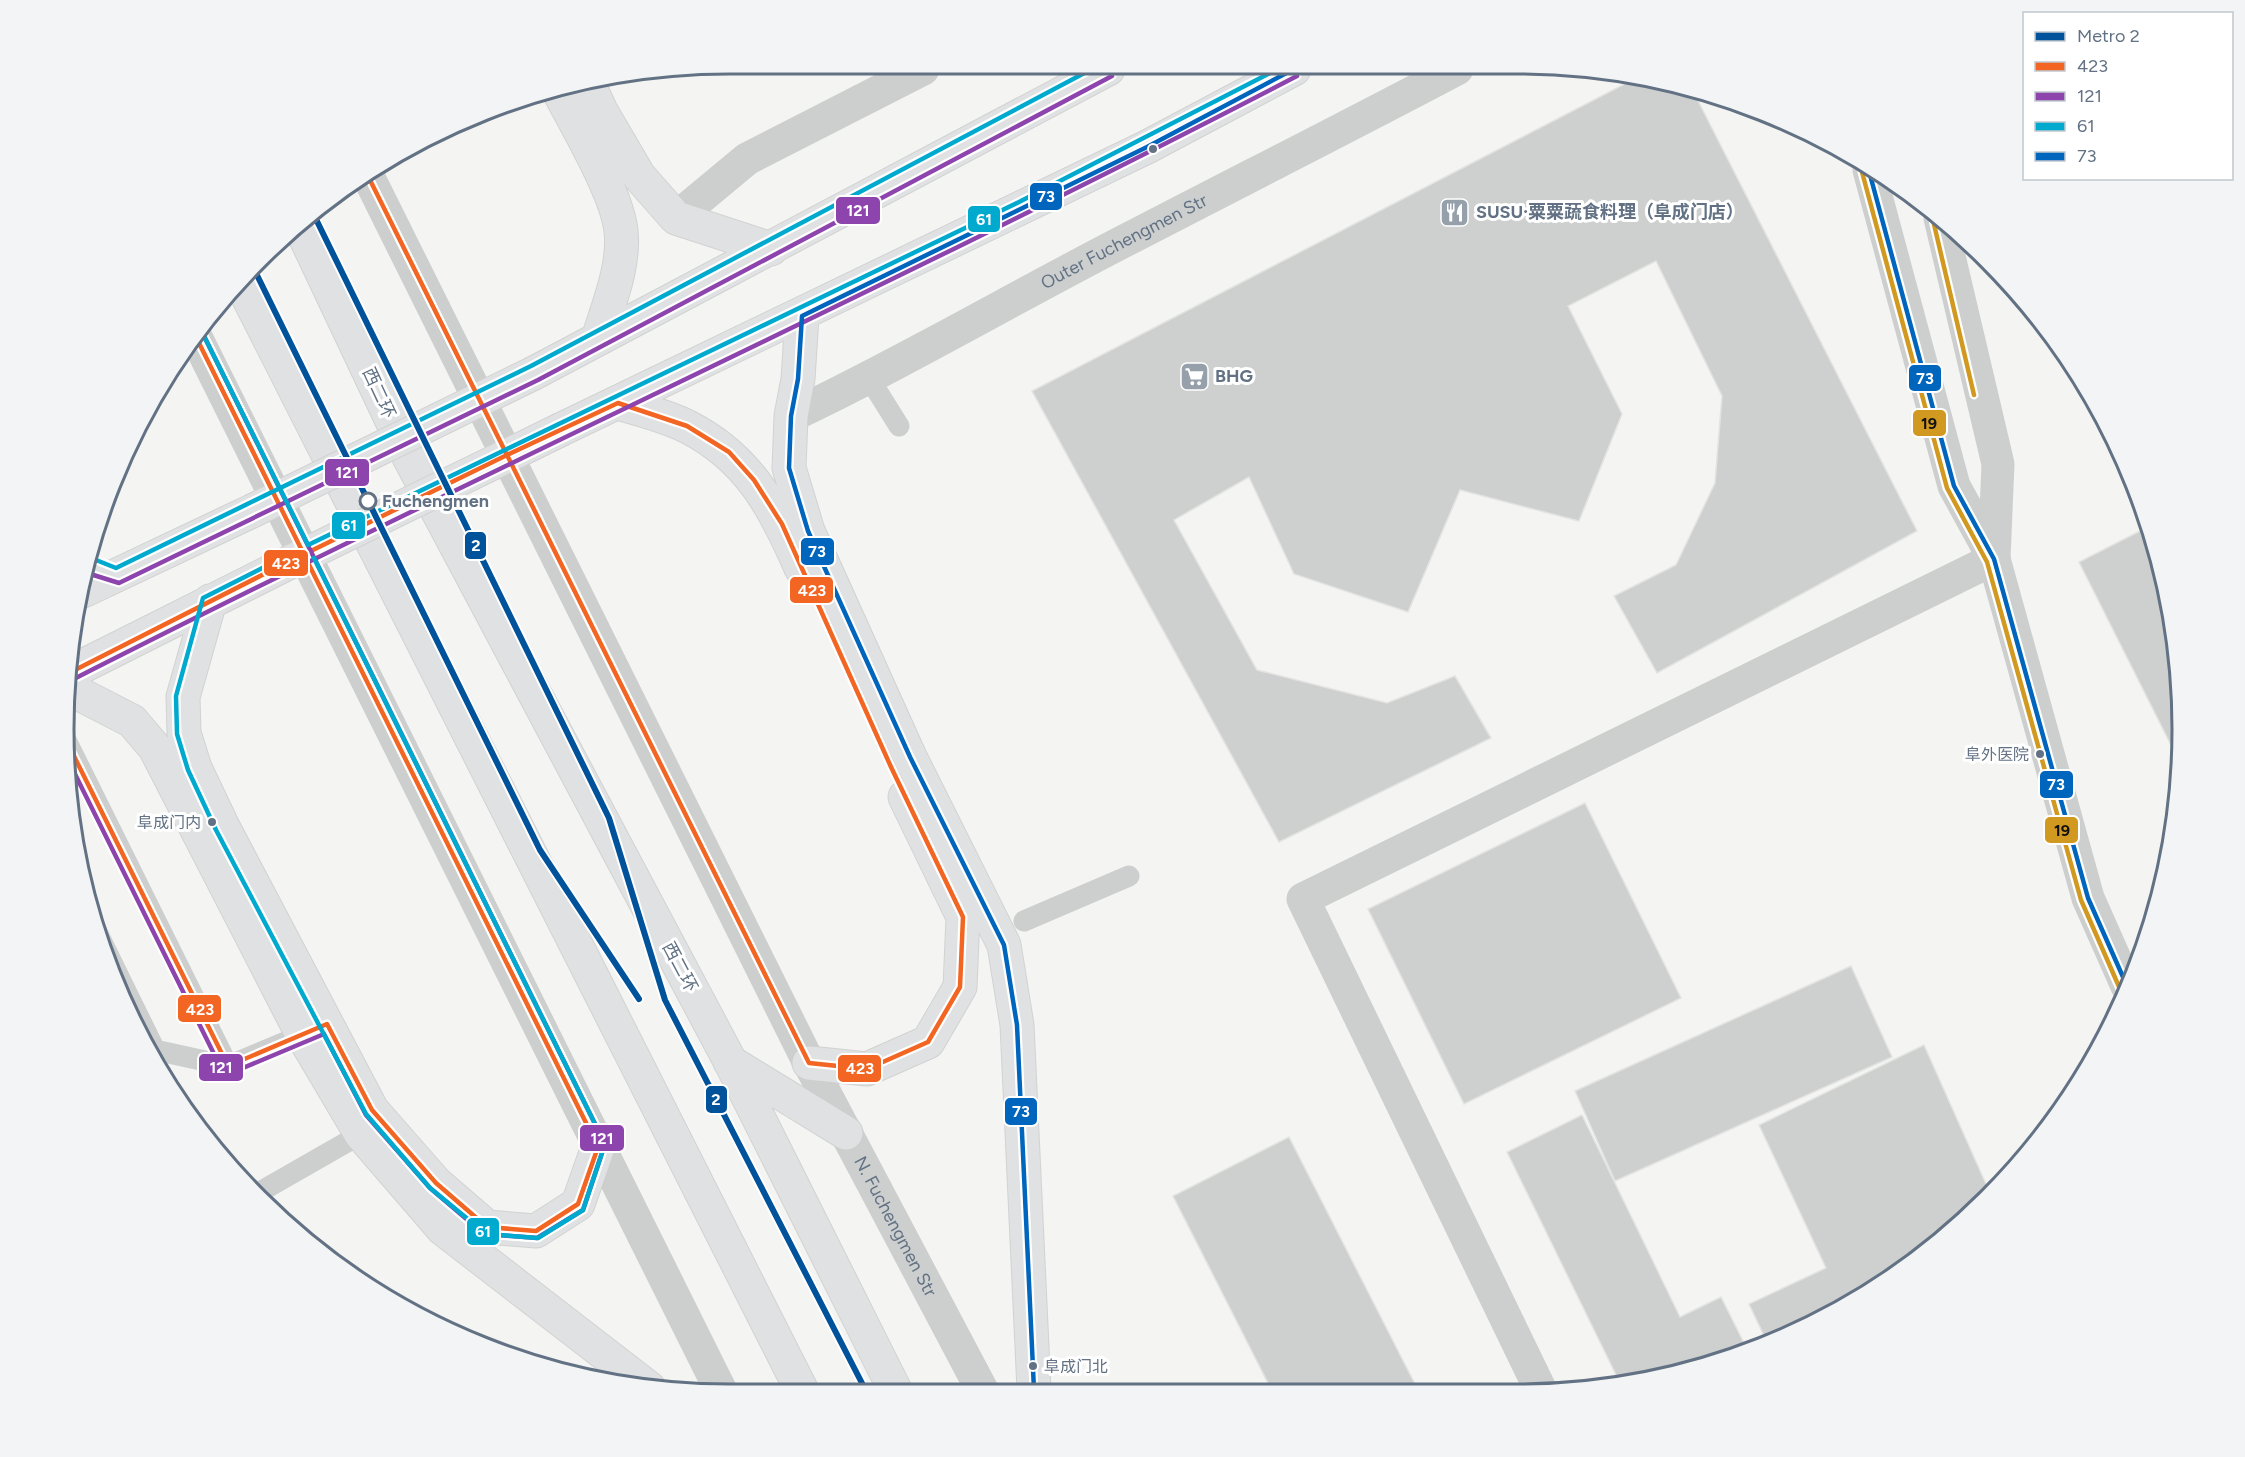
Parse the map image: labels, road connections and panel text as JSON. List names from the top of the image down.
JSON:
{
  "streets": {
    "main road": ["西二环"],
    "street": ["Outer Fuchengmen Str", "N. Fuchengmen Str"]
  },
  "places": {
    "restaurant": ["SUSU·粟粟蔬食料理（阜成门店）"],
    "supermarket": ["BHG"],
    "other": [
      "Fuchengmen",
      "阜外医院",
      "阜成门内",
      "阜成门北"
    ]
  },
  "lines": [
    "transit line 61",
    "transit line 73",
    "transit line 121",
    "transit line 19",
    "transit line 423",
    "metro line 2"
  ],
  "legend": [
    "Metro 2",
    "423",
    "121",
    "61",
    "73"
  ]
}
